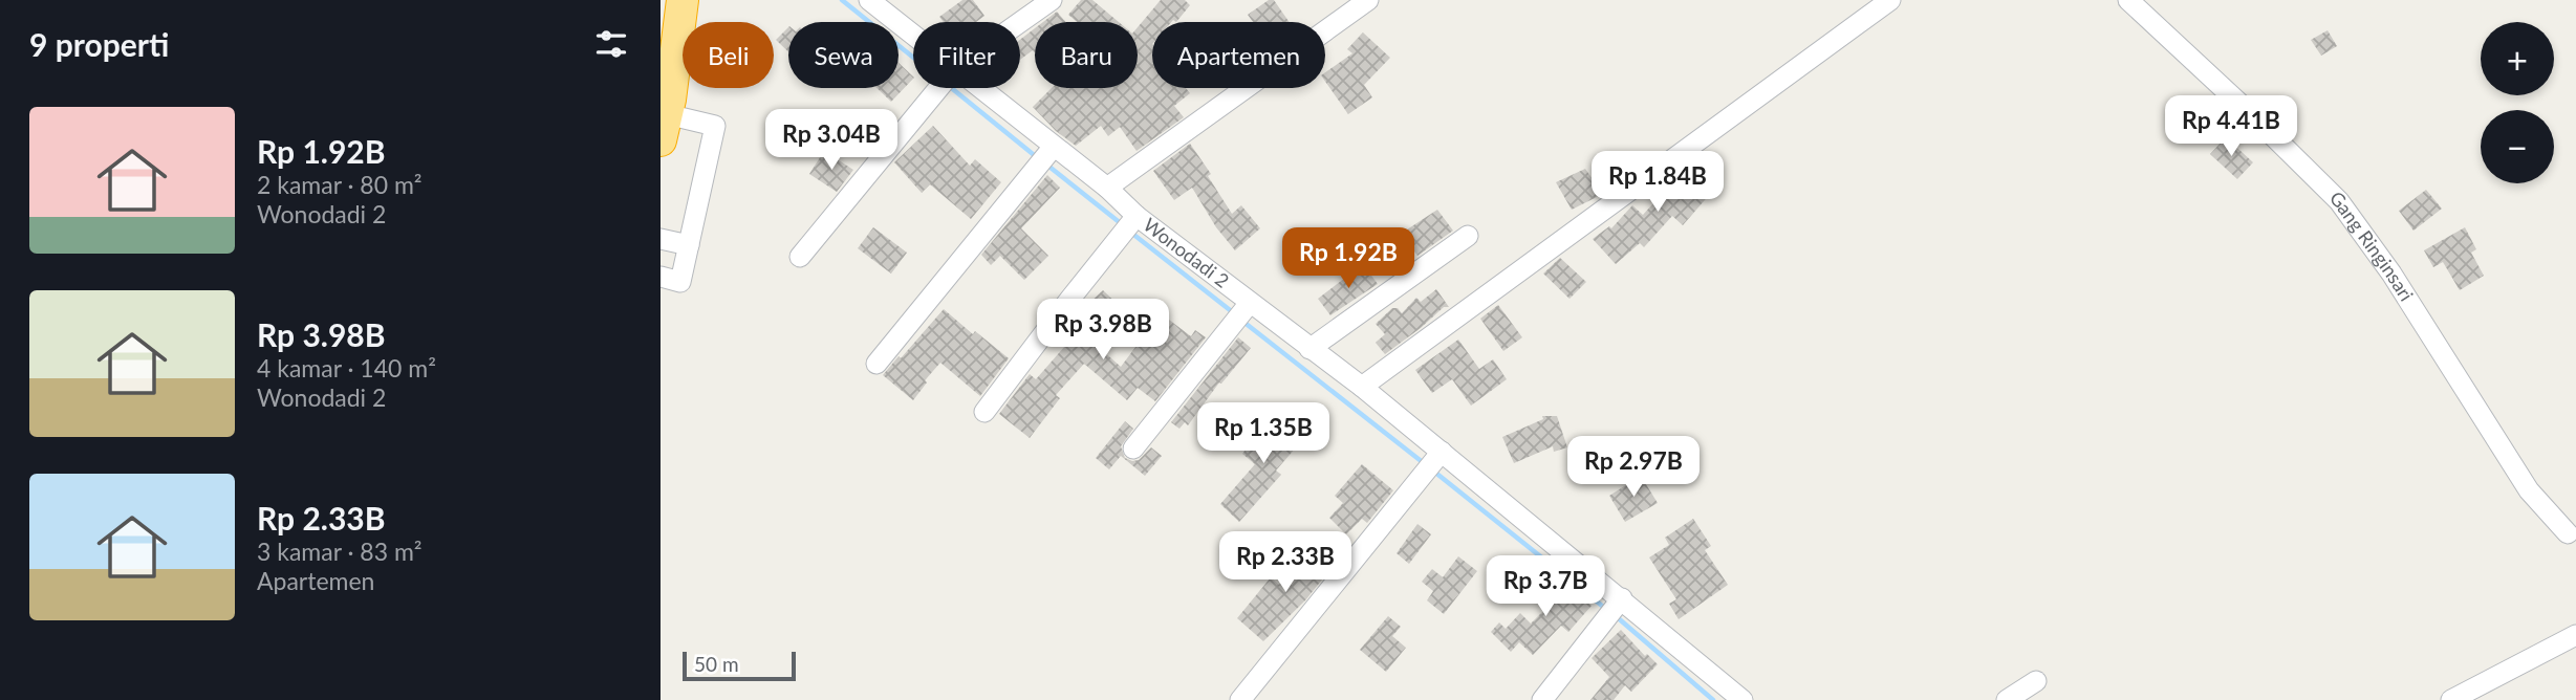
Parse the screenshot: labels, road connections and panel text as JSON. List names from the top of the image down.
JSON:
{
  "streets": {
    "street": ["Gang Ringinsari", "Wonodadi 2"]
  },
  "scale_bar": "50 m",
  "page": {
    "heading": "9 properti",
    "map_buttons": ["+", "−"],
    "chip": [
      "Beli",
      "Sewa",
      "Filter",
      "Baru",
      "Apartemen"
    ],
    "list": [
      {
        "name": "Rp 1.92B",
        "note": "2 kamar · 80 m² · Wonodadi 2"
      },
      {
        "name": "Rp 3.98B",
        "note": "4 kamar · 140 m² · Wonodadi 2"
      },
      {
        "name": "Rp 2.33B",
        "note": "3 kamar · 83 m² · Apartemen"
      }
    ],
    "price": [
      "Rp 4.41B",
      "Rp 3.04B",
      "Rp 1.84B",
      "Rp 1.92B",
      "Rp 3.98B",
      "Rp 1.35B",
      "Rp 2.97B",
      "Rp 2.33B",
      "Rp 3.7B"
    ],
    "scale": "50 m"
  }
}
